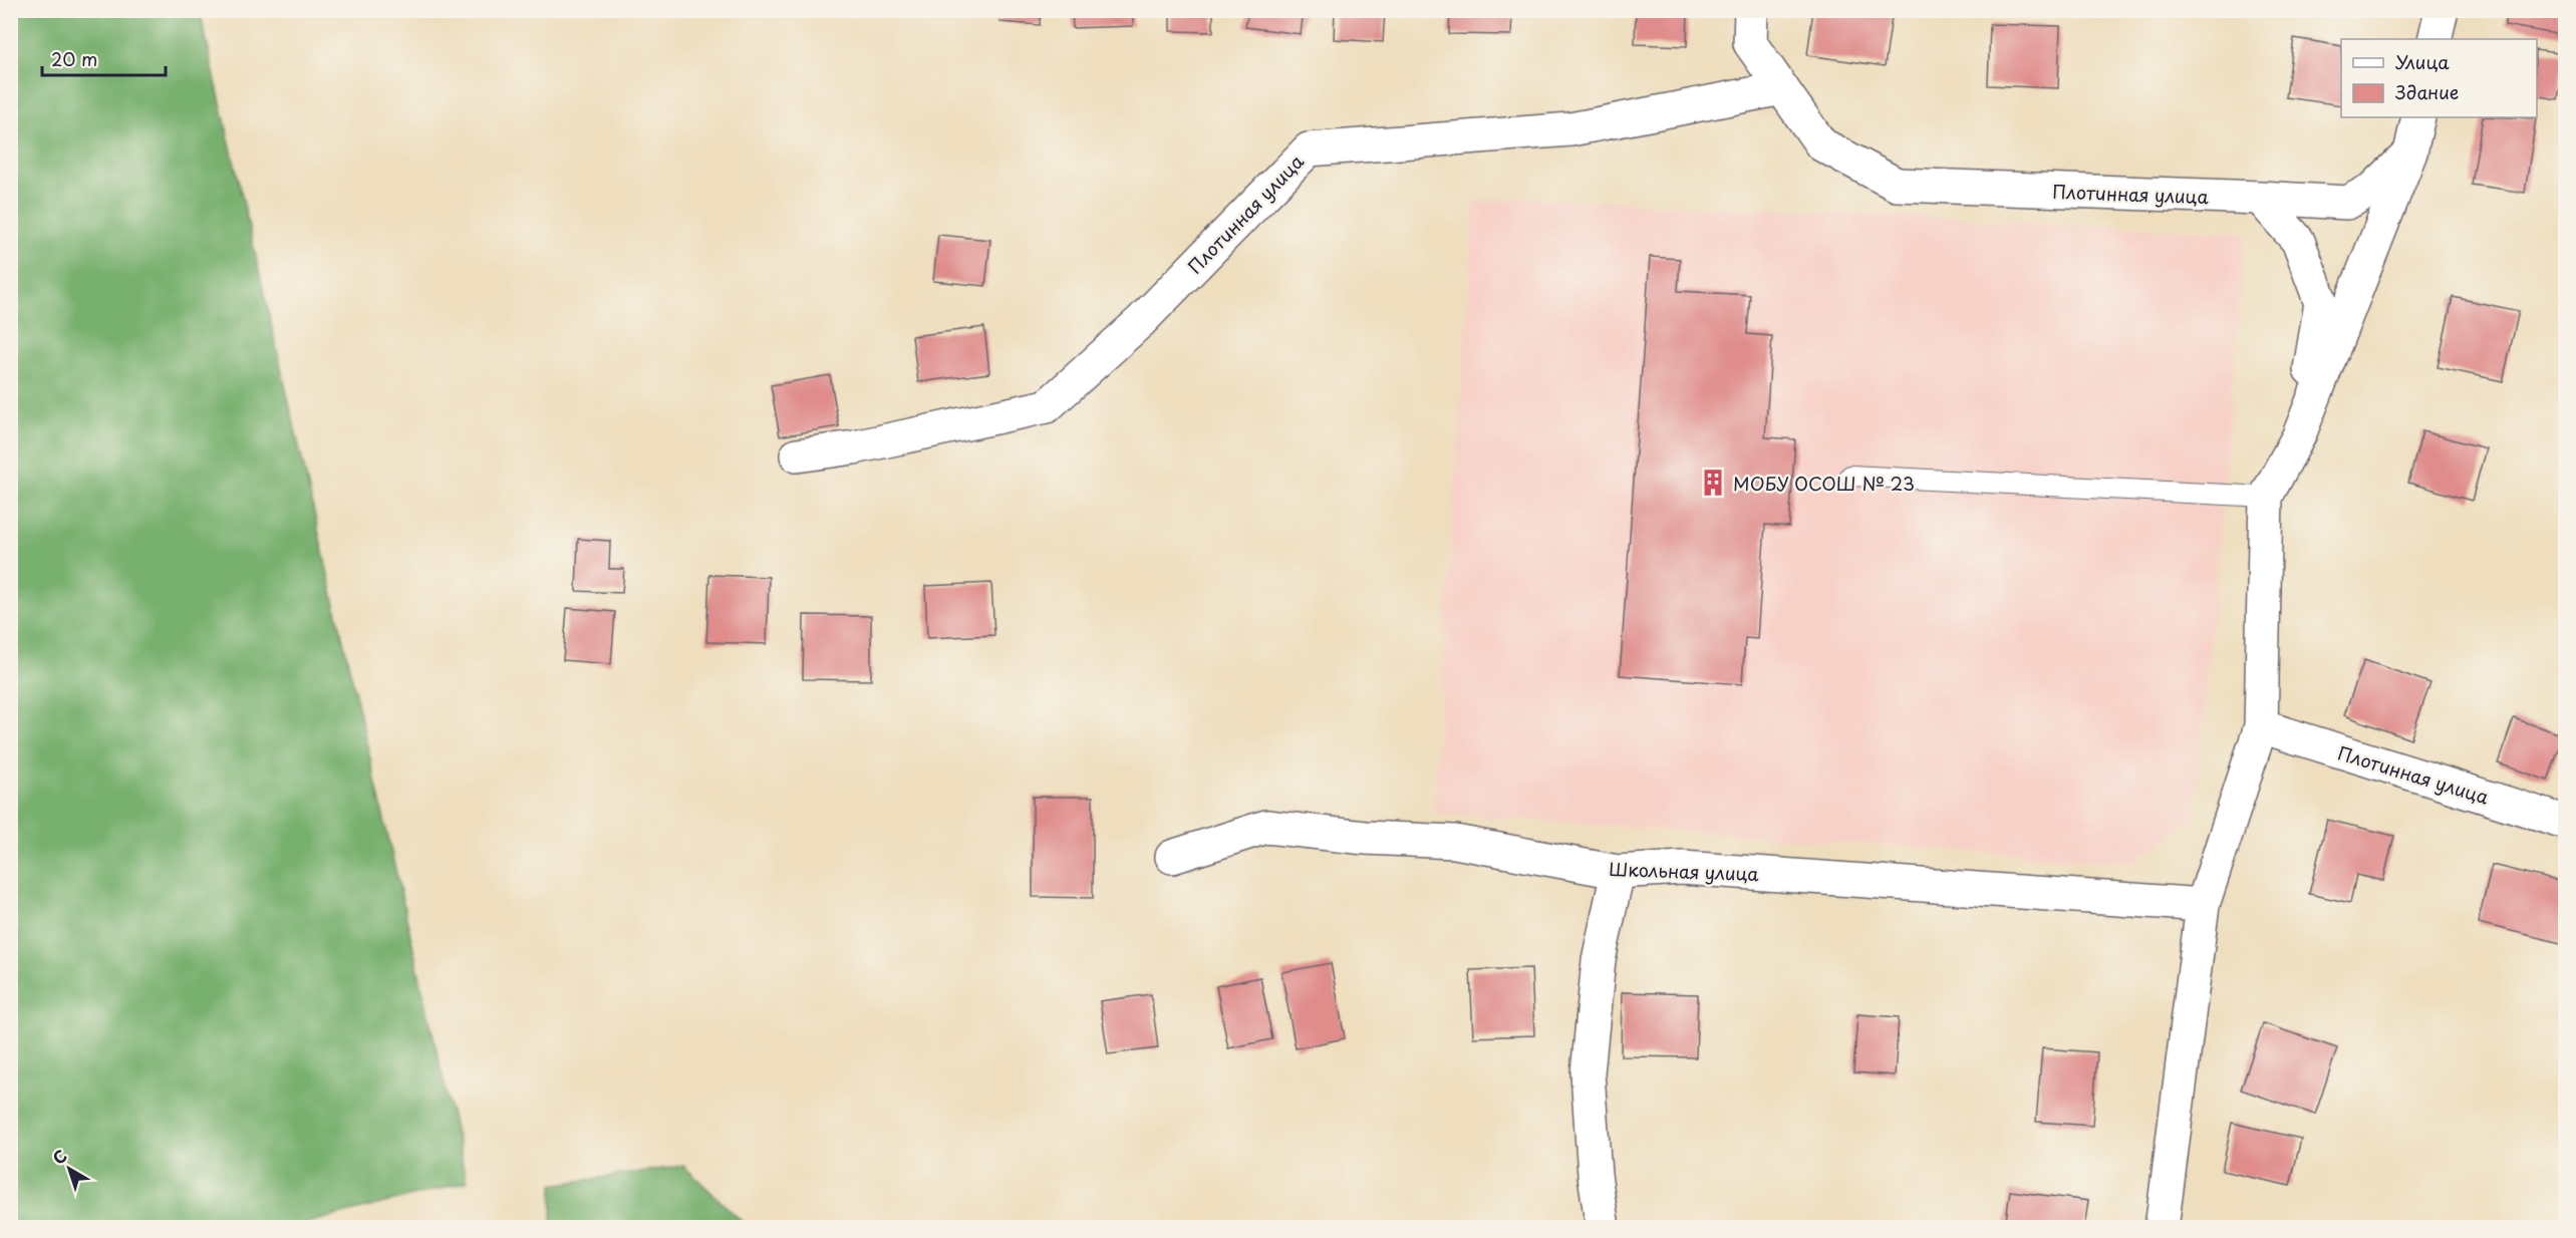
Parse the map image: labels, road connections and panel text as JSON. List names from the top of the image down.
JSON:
{
  "streets": {
    "street": ["Плотинная улица", "Школьная улица"]
  },
  "places": {
    "building": ["МОБУ ОСОШ № 23"]
  },
  "legend": ["Улица", "Здание"],
  "scale_bar": "20 m",
  "north": "top left"
}
